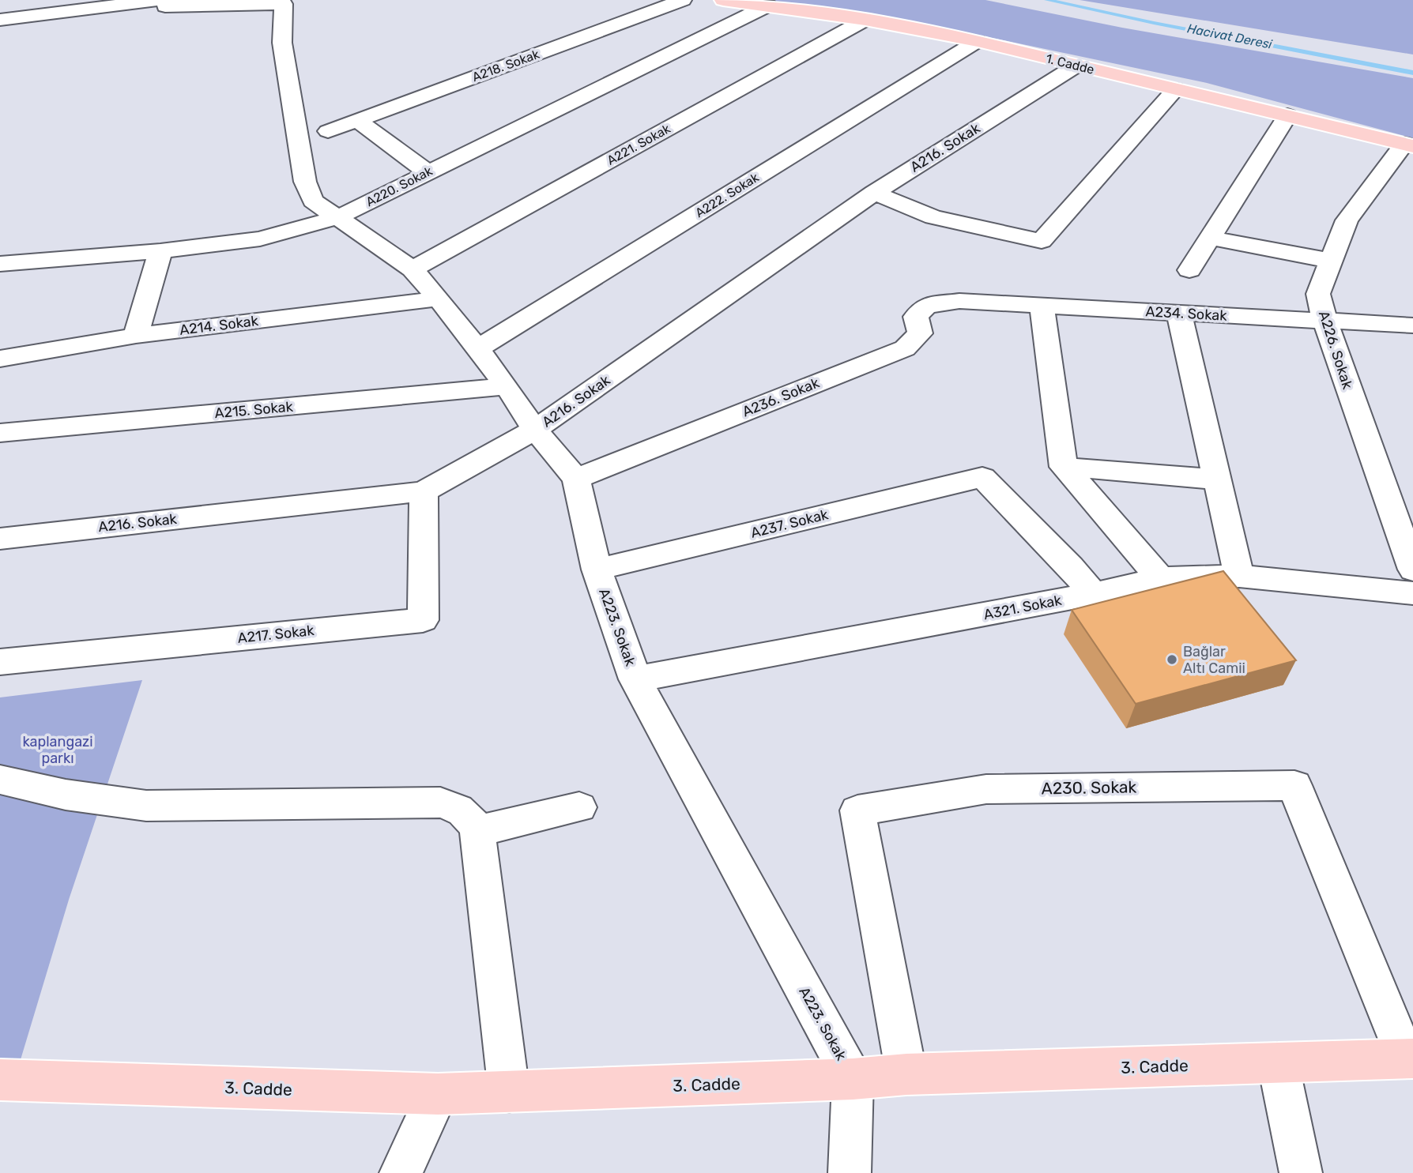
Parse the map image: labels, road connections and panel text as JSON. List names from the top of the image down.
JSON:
{
  "streets": {
    "main road": ["1. Cadde", "3. Cadde"],
    "street": [
      "A218. Sokak",
      "A221. Sokak",
      "A216. Sokak",
      "A220. Sokak",
      "A222. Sokak",
      "A234. Sokak",
      "A214. Sokak",
      "A226. Sokak",
      "A236. Sokak",
      "A215. Sokak",
      "A237. Sokak",
      "A321. Sokak",
      "A223. Sokak",
      "A217. Sokak",
      "A230. Sokak"
    ]
  },
  "crossings": [
    ["1. Cadde", "A221. Sokak"],
    ["1. Cadde", "A216. Sokak"],
    ["1. Cadde", "A220. Sokak"],
    ["1. Cadde", "A222. Sokak"],
    ["1. Cadde", "A226. Sokak"],
    ["A221. Sokak", "A223. Sokak"],
    ["A216. Sokak", "A223. Sokak"],
    ["A216. Sokak", "A217. Sokak"],
    ["A220. Sokak", "A223. Sokak"],
    ["A222. Sokak", "A223. Sokak"],
    ["A234. Sokak", "A226. Sokak"],
    ["A234. Sokak", "A236. Sokak"],
    ["A214. Sokak", "A223. Sokak"],
    ["A236. Sokak", "A223. Sokak"],
    ["A215. Sokak", "A223. Sokak"],
    ["A237. Sokak", "A321. Sokak"],
    ["A237. Sokak", "A223. Sokak"],
    ["A321. Sokak", "A223. Sokak"],
    ["A223. Sokak", "3. Cadde"],
    ["A230. Sokak", "3. Cadde"]
  ],
  "water": ["Hacivat Deresi"],
  "parks": ["kaplangazi parkı"],
  "places": ["Bağlar Altı Camii"]
}
